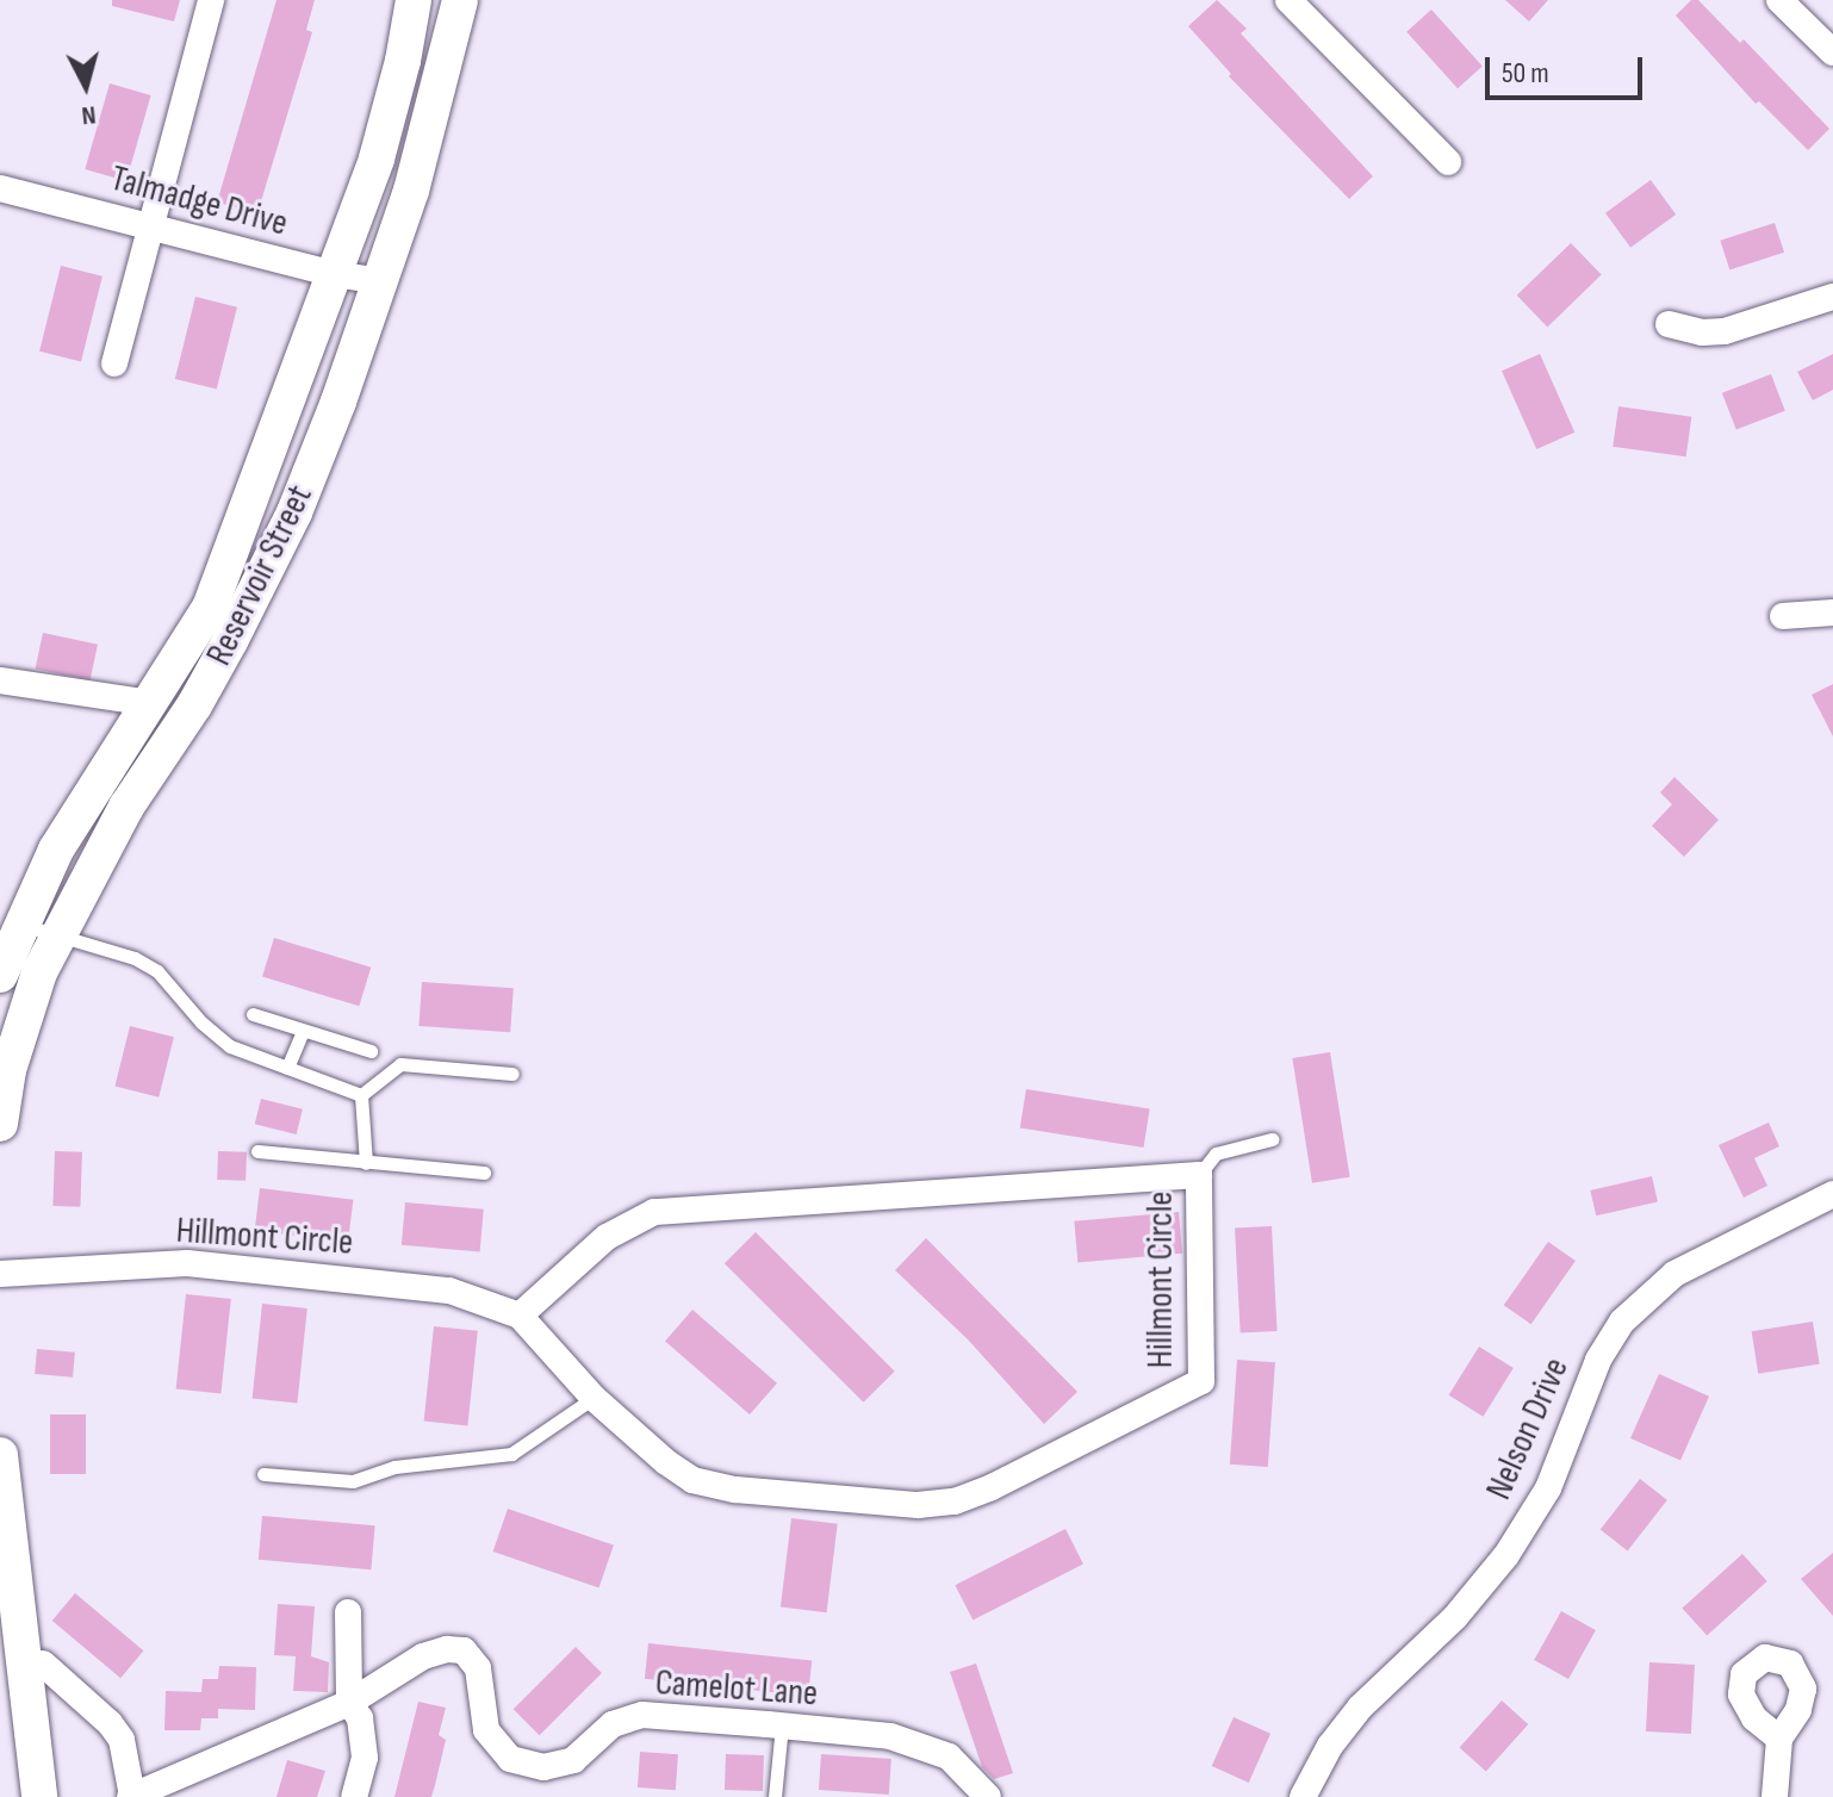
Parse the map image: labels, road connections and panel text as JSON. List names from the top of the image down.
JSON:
{
  "streets": {
    "main road": ["Reservoir Street"],
    "street": [
      "Talmadge Drive",
      "Hillmont Circle",
      "Nelson Drive",
      "Camelot Lane"
    ]
  },
  "crossings": [
    ["Talmadge Drive", "Reservoir Street"]
  ],
  "scale_bar": "50 m",
  "north": "bottom"
}
